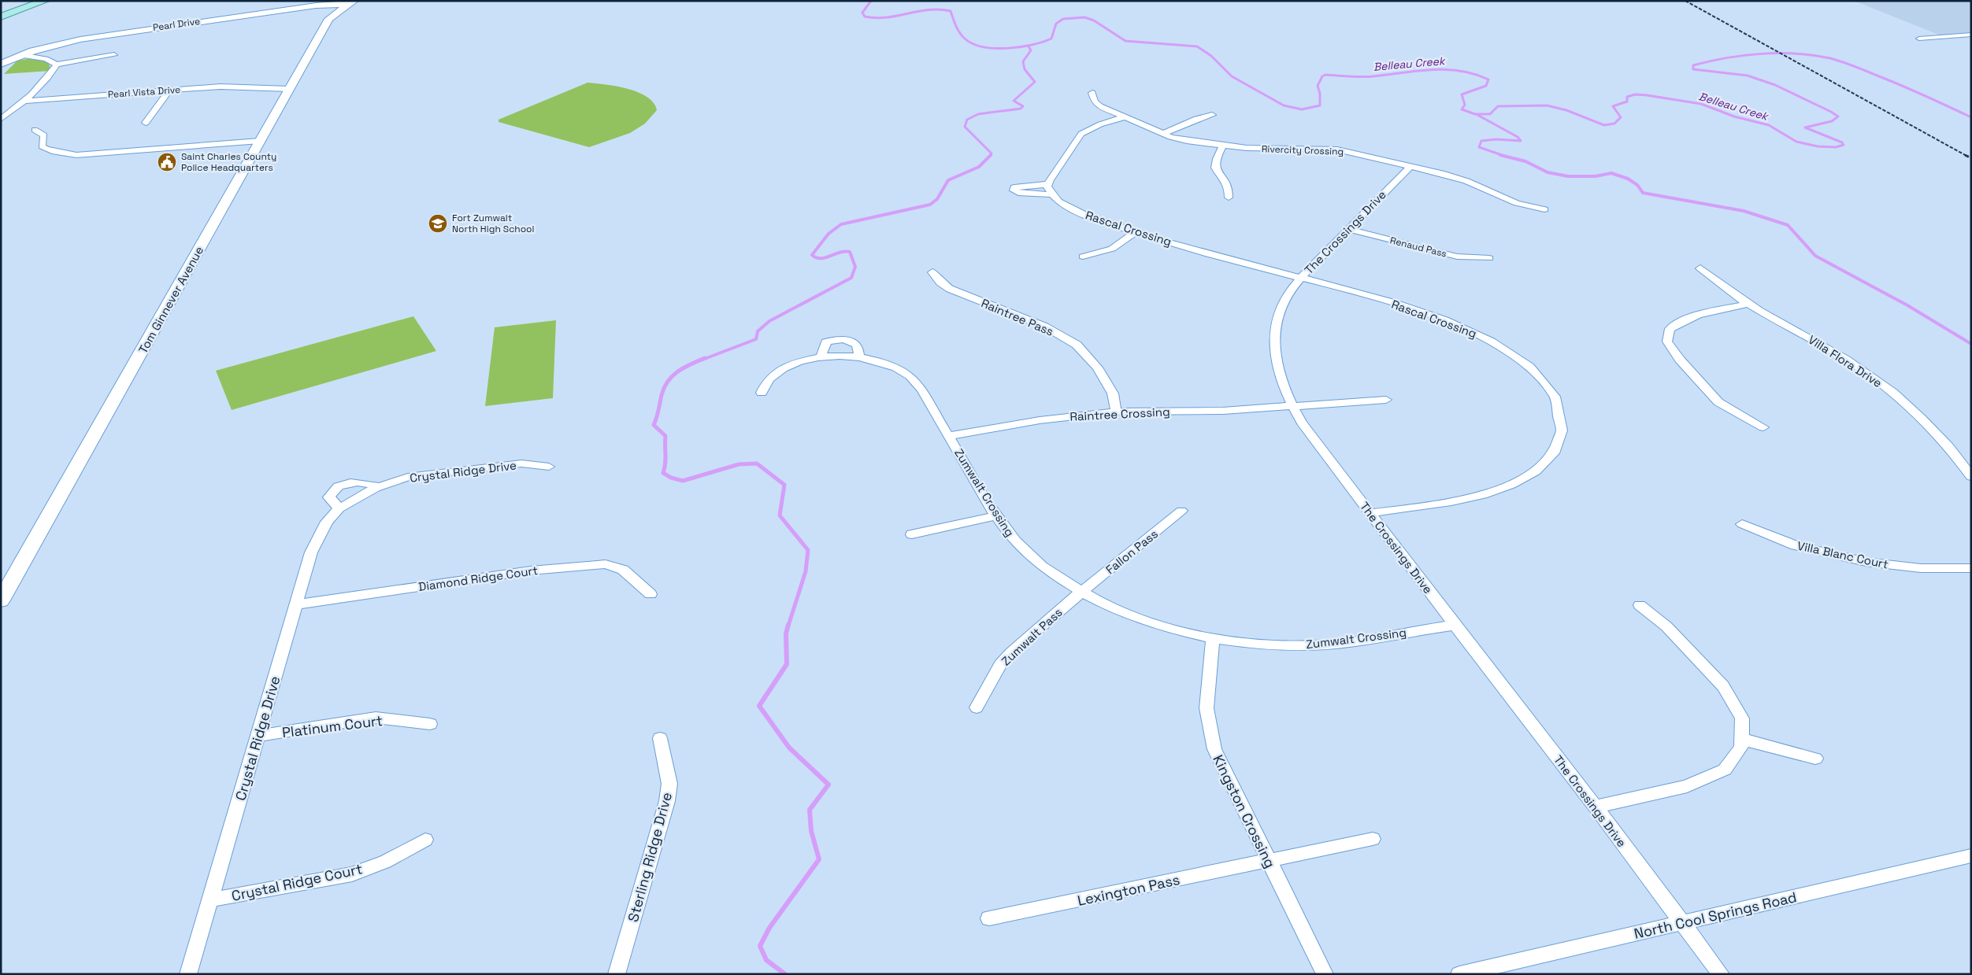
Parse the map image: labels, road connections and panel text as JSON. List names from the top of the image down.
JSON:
{
  "streets": {
    "main road": ["Pearl Drive", "Tom Ginnever Avenue"],
    "street": [
      "Pearl Vista Drive",
      "Rivercity Crossing",
      "Rascal Crossing",
      "The Crossings Drive",
      "Renaud Pass",
      "Raintree Pass",
      "Villa Flora Drive",
      "Raintree Crossing",
      "Crystal Ridge Drive",
      "Zumwalt Crossing",
      "Fallon Pass",
      "Villa Blanc Court",
      "Diamond Ridge Court",
      "Zumwalt Pass",
      "Platinum Court",
      "Kingston Crossing",
      "Sterling Ridge Drive",
      "Crystal Ridge Court",
      "Lexington Pass",
      "North Cool Springs Road"
    ]
  },
  "crossings": [
    ["Pearl Drive", "Tom Ginnever Avenue"],
    ["Pearl Vista Drive", "Tom Ginnever Avenue"],
    ["Rivercity Crossing", "The Crossings Drive"],
    ["Rascal Crossing", "The Crossings Drive"],
    ["The Crossings Drive", "Renaud Pass"],
    ["The Crossings Drive", "Raintree Crossing"],
    ["The Crossings Drive", "Zumwalt Crossing"],
    ["The Crossings Drive", "North Cool Springs Road"],
    ["Raintree Pass", "Raintree Crossing"],
    ["Raintree Crossing", "Zumwalt Crossing"],
    ["Crystal Ridge Drive", "Diamond Ridge Court"],
    ["Crystal Ridge Drive", "Platinum Court"],
    ["Crystal Ridge Drive", "Crystal Ridge Court"],
    ["Zumwalt Crossing", "Fallon Pass"],
    ["Zumwalt Crossing", "Zumwalt Pass"],
    ["Zumwalt Crossing", "Kingston Crossing"],
    ["Fallon Pass", "Zumwalt Pass"],
    ["Kingston Crossing", "Lexington Pass"]
  ],
  "water": ["Belleau Creek"],
  "places": {
    "public building": ["Saint Charles County Police Headquarters"],
    "school or university": ["Fort Zumwalt North High School"]
  }
}
